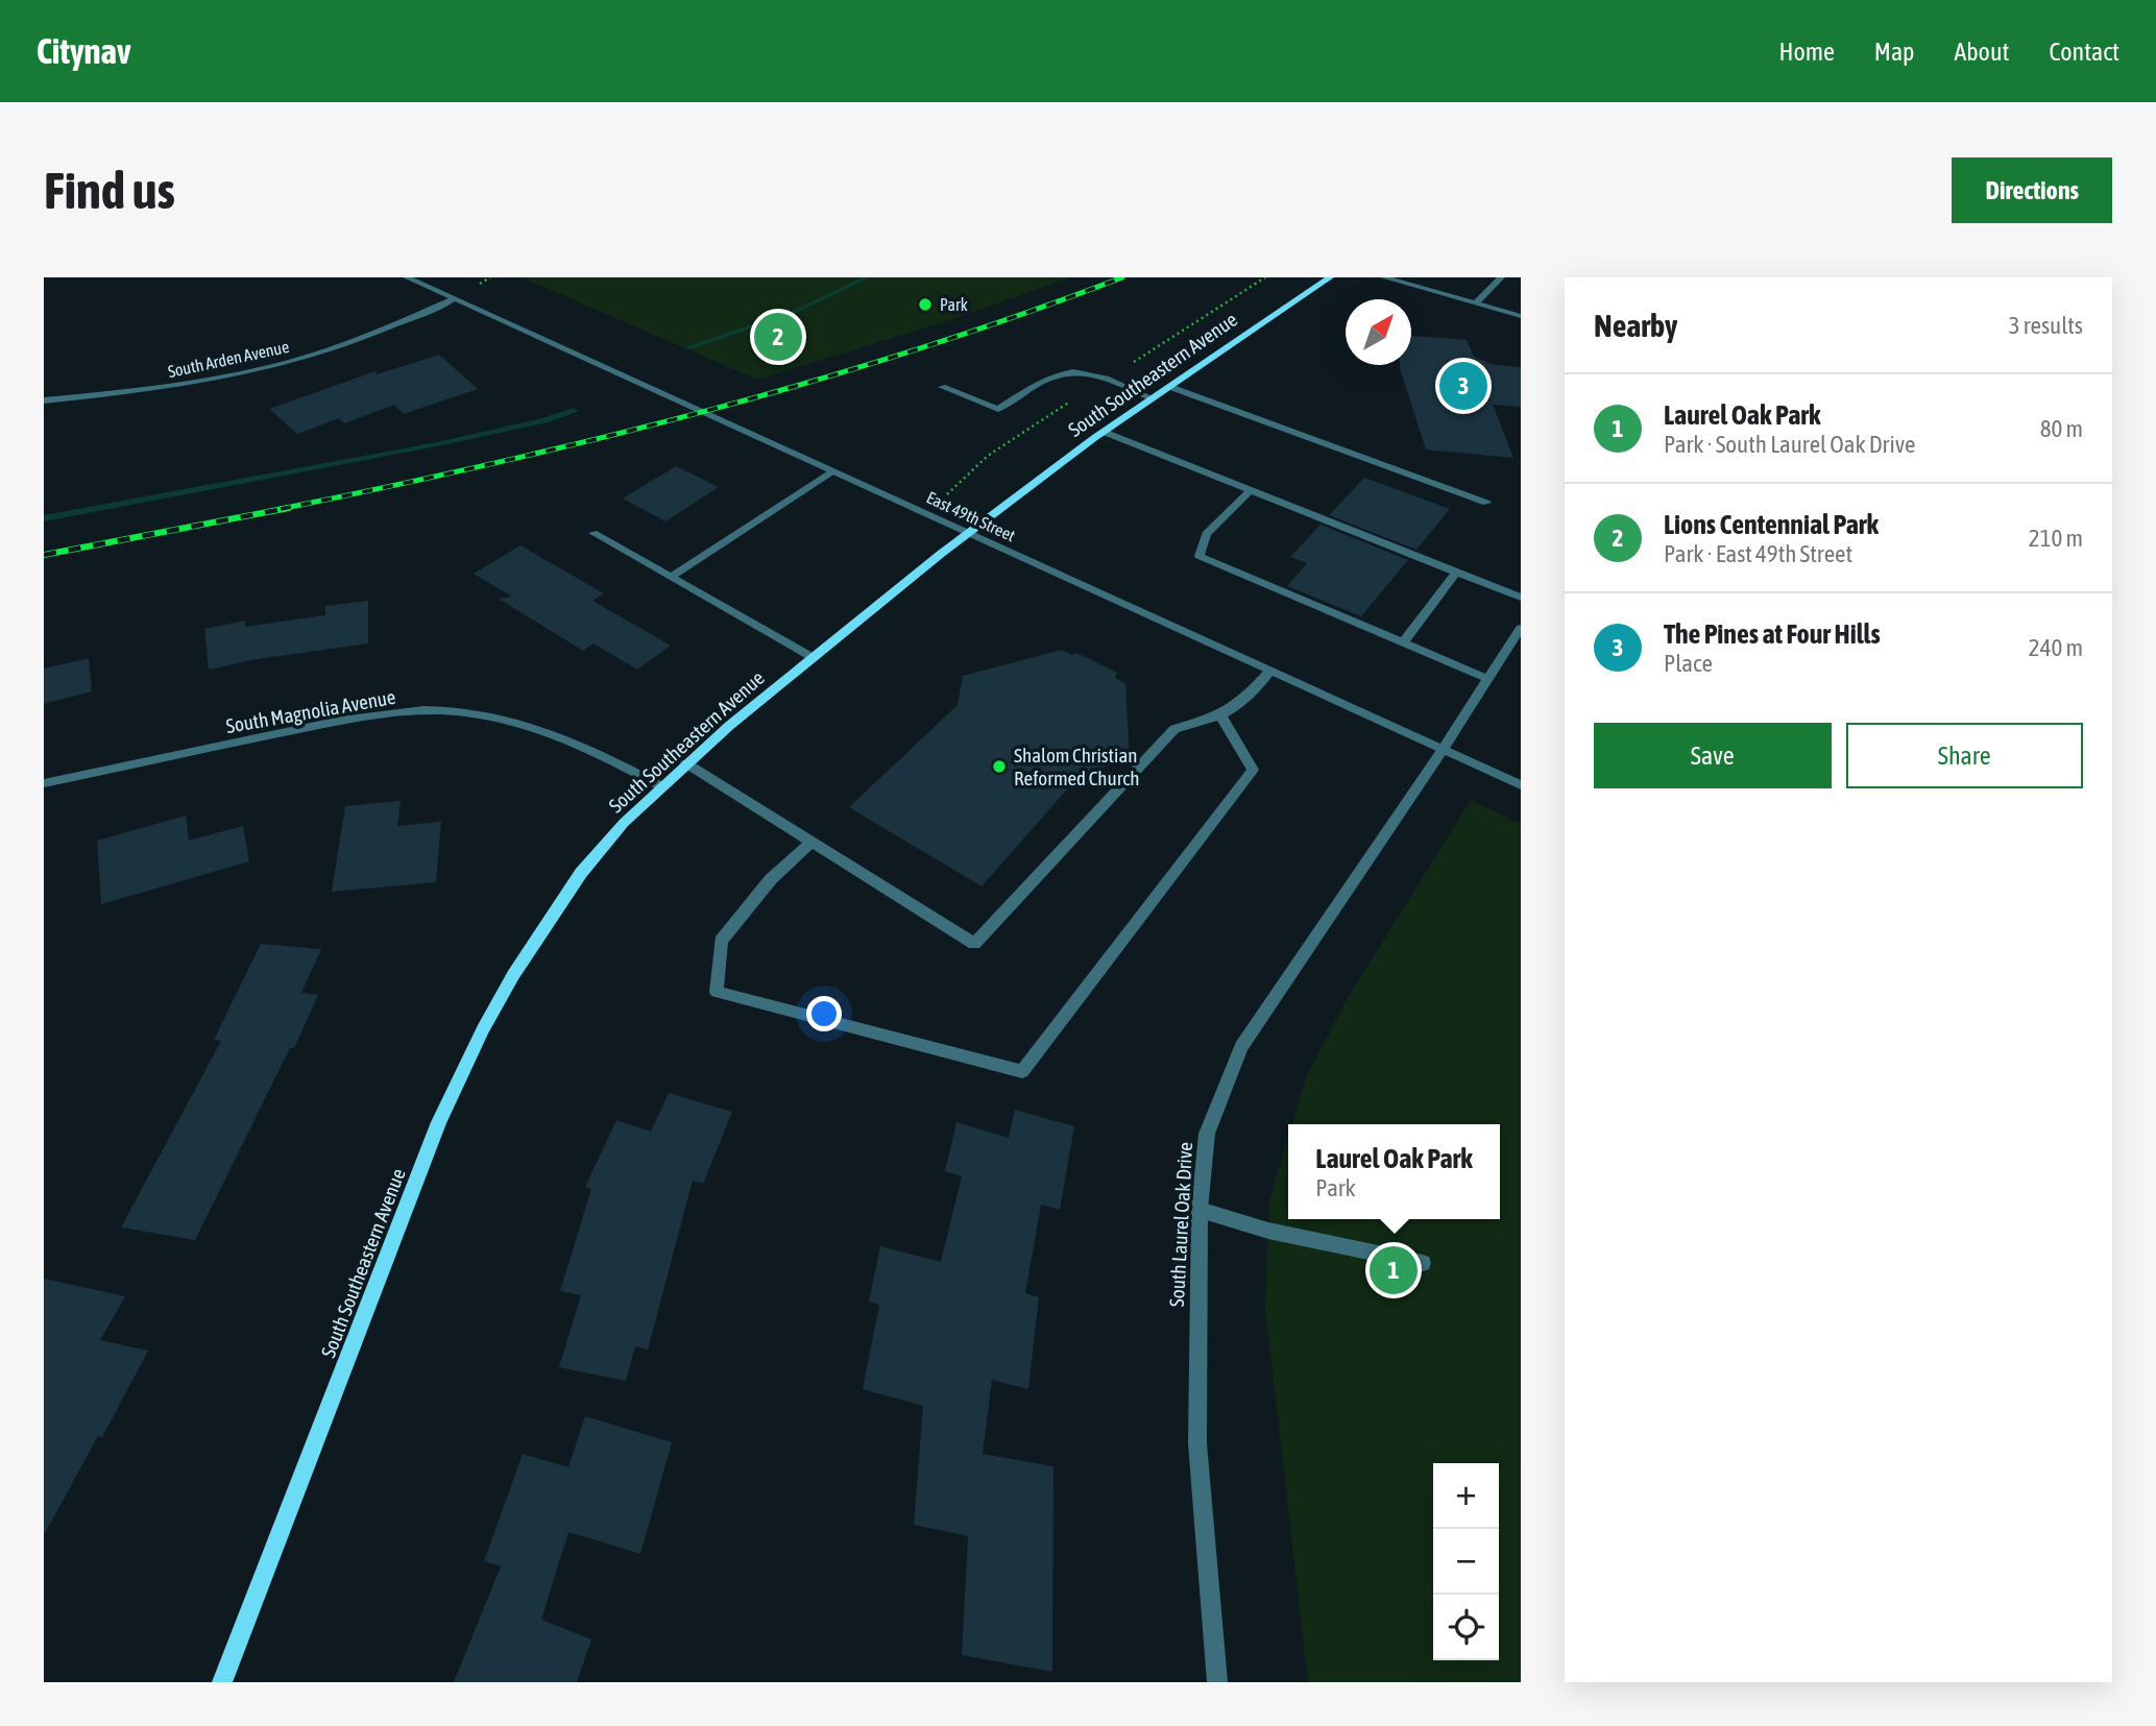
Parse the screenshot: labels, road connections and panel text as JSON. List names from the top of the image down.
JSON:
{
  "streets": {
    "main road": ["South Southeastern Avenue"],
    "street": [
      "South Arden Avenue",
      "East 49th Street",
      "South Magnolia Avenue",
      "South Laurel Oak Drive"
    ]
  },
  "crossings": [
    ["South Arden Avenue", "East 49th Street"],
    ["South Southeastern Avenue", "East 49th Street"],
    ["South Southeastern Avenue", "South Magnolia Avenue"],
    ["East 49th Street", "South Laurel Oak Drive"]
  ],
  "places": ["Park", "Shalom Christian Reformed Church"],
  "north": "top right",
  "page": {
    "header": "Citynav",
    "nav": [
      "Home",
      "Map",
      "About",
      "Contact"
    ],
    "buttons": [
      "Directions",
      ["Save", "Share"]
    ],
    "title": "Find us",
    "heading": ["Nearby", "3 results"],
    "pins": ["2", "3", "1"],
    "list": [
      {
        "mark": "1",
        "name": "Laurel Oak Park",
        "note": "Park · South Laurel Oak Drive",
        "value": "80 m"
      },
      {
        "mark": "2",
        "name": "Lions Centennial Park",
        "note": "Park · East 49th Street",
        "value": "210 m"
      },
      {
        "mark": "3",
        "name": "The Pines at Four Hills",
        "note": "Place",
        "value": "240 m"
      }
    ],
    "popup": ["Laurel Oak Park", "Park"],
    "map_buttons": ["+", "−"]
  }
}
